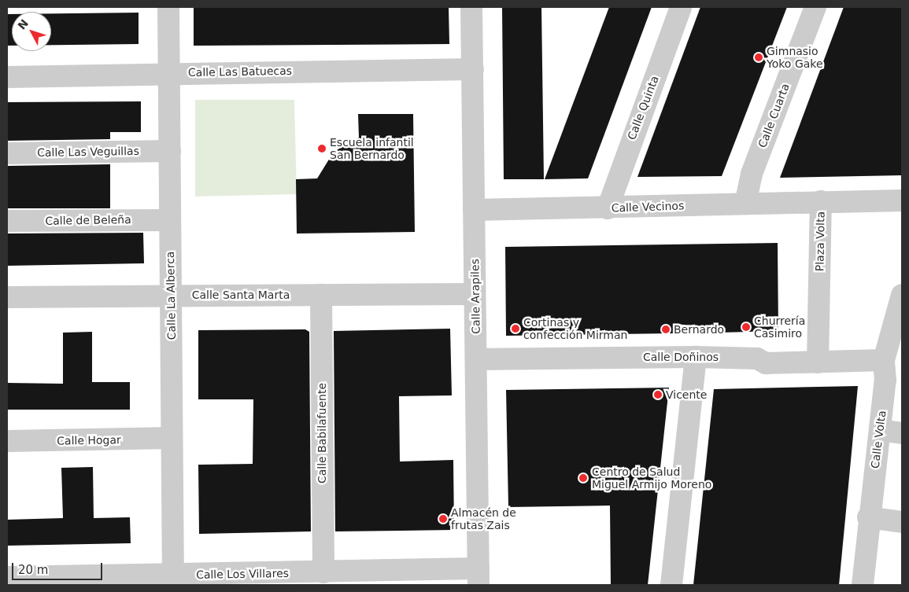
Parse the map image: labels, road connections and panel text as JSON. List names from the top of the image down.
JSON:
{
  "streets": {
    "street": [
      "Calle Las Batuecas",
      "Calle Quinta",
      "Calle Cuarta",
      "Calle Las Veguillas",
      "Calle Vecinos",
      "Calle de Beleña",
      "Plaza Volta",
      "Calle Santa Marta",
      "Calle La Alberca",
      "Calle Arapiles",
      "Calle Doñinos",
      "Calle Babilafuente",
      "Calle Volta",
      "Calle Hogar",
      "Calle Los Villares"
    ]
  },
  "crossings": [
    ["Calle Las Batuecas", "Calle La Alberca"],
    ["Calle Las Batuecas", "Calle Arapiles"],
    ["Calle Quinta", "Calle Vecinos"],
    ["Calle Cuarta", "Calle Vecinos"],
    ["Calle Las Veguillas", "Calle La Alberca"],
    ["Calle Vecinos", "Plaza Volta"],
    ["Calle Vecinos", "Calle Arapiles"],
    ["Calle de Beleña", "Calle La Alberca"],
    ["Plaza Volta", "Calle Doñinos"],
    ["Calle Santa Marta", "Calle La Alberca"],
    ["Calle Santa Marta", "Calle Arapiles"],
    ["Calle Santa Marta", "Calle Babilafuente"],
    ["Calle La Alberca", "Calle Hogar"],
    ["Calle La Alberca", "Calle Los Villares"],
    ["Calle Arapiles", "Calle Doñinos"],
    ["Calle Arapiles", "Calle Los Villares"],
    ["Calle Doñinos", "Calle Volta"],
    ["Calle Babilafuente", "Calle Los Villares"]
  ],
  "places": [
    "Gimnasio Yoko Gake",
    "Escuela infantil San Bernardo",
    "Churrería Casimiro",
    "Cortinas y confección Mirman",
    "Bernardo",
    "Vicente",
    "Centro de Salud Miguel Armijo Moreno",
    "Almacén de frutas Zais"
  ],
  "scale_bar": "20 m",
  "north": "top left"
}
